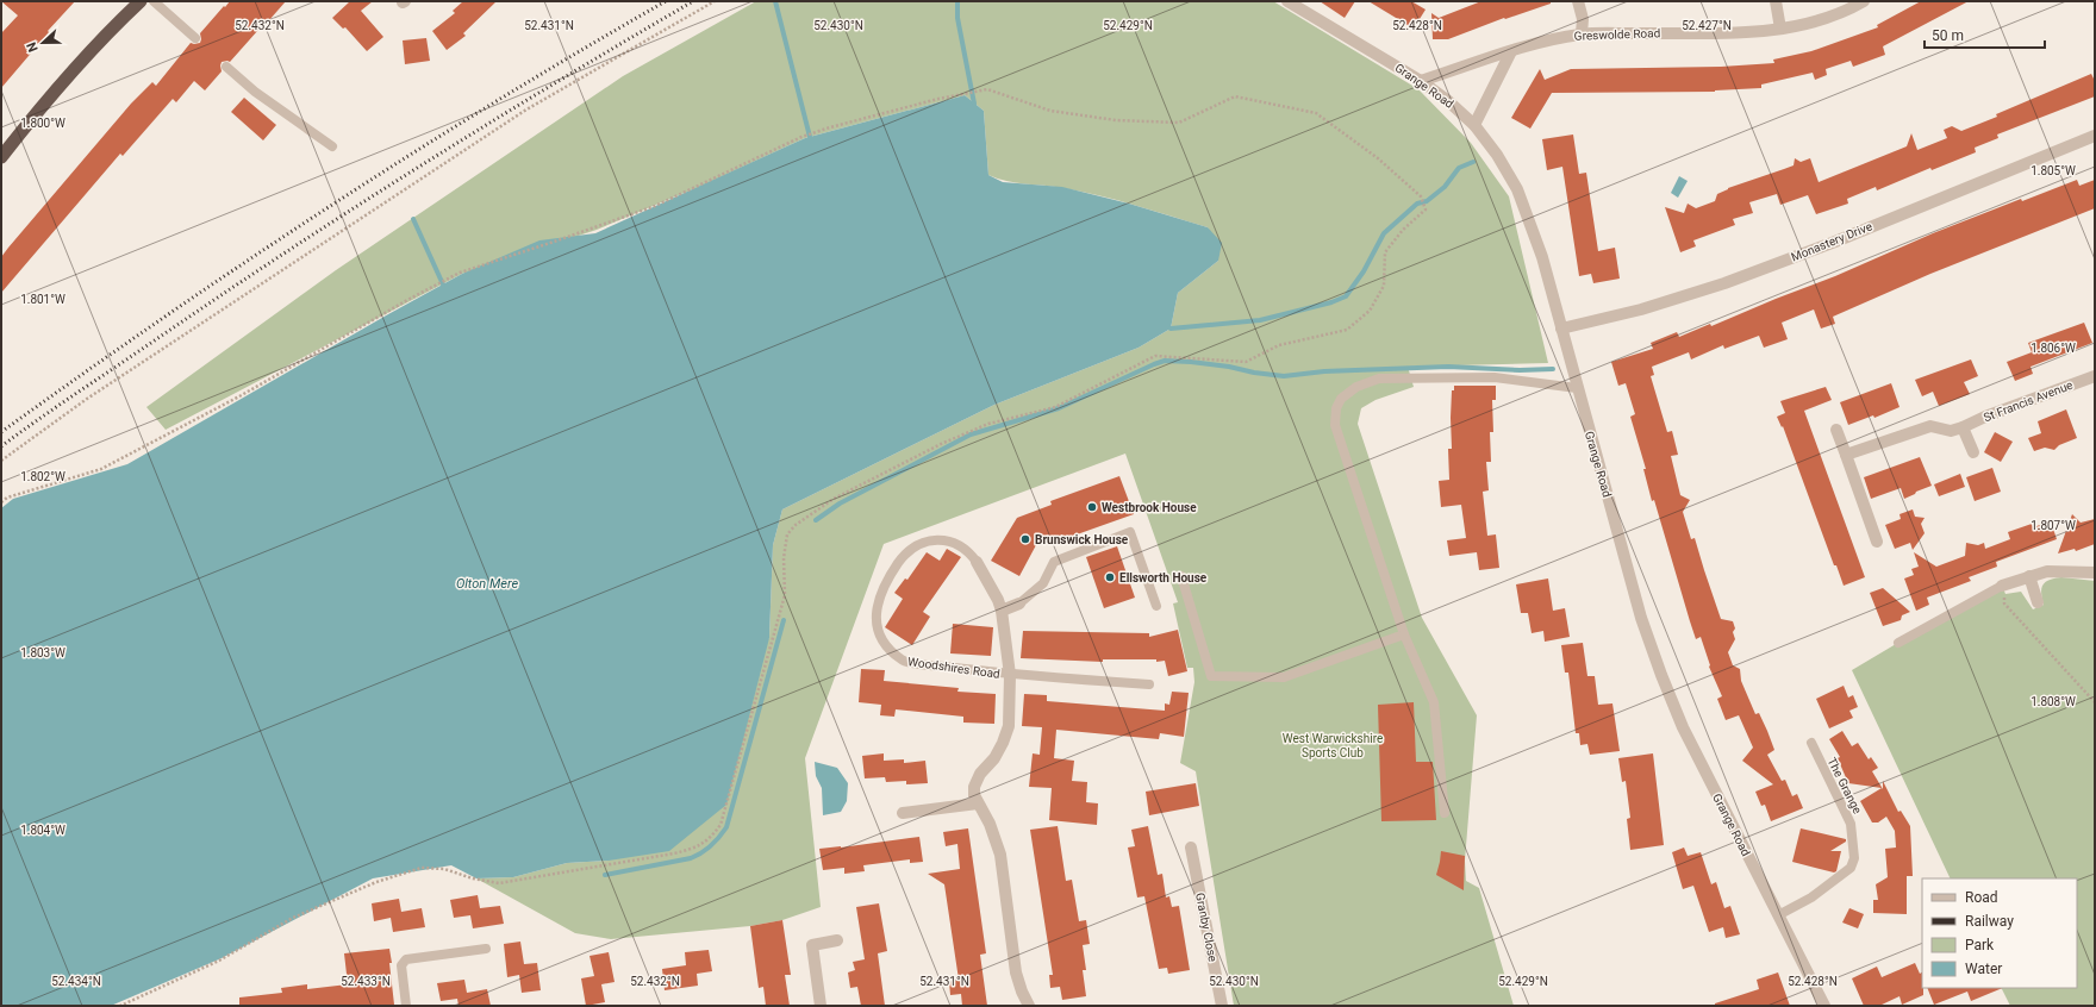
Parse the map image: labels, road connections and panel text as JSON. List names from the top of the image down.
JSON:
{
  "streets": {
    "street": [
      "Greswolde Road",
      "Grange Road",
      "Monastery Drive",
      "St Francis Avenue",
      "Woodshires Road",
      "Granby Close"
    ],
    "lane": ["The Grange"]
  },
  "crossings": [
    ["Greswolde Road", "Grange Road"],
    ["Grange Road", "Monastery Drive"],
    ["Grange Road", "The Grange"]
  ],
  "water": ["Olton Mere"],
  "parks": ["West Warwickshire Sports Club"],
  "places": ["Westbrook House", "Brunswick House", "Ellsworth House"],
  "legend": [
    "Road",
    "Railway",
    "Park",
    "Water"
  ],
  "scale_bar": "50 m",
  "north": "left",
  "coordinates": [
    "52.432°N",
    "52.431°N",
    "52.430°N",
    "52.429°N",
    "52.428°N",
    "52.427°N",
    "1.800°W",
    "1.805°W",
    "1.801°W",
    "1.806°W",
    "1.802°W",
    "1.807°W",
    "1.803°W",
    "1.808°W",
    "1.804°W",
    "52.434°N",
    "52.433°N"
  ]
}
